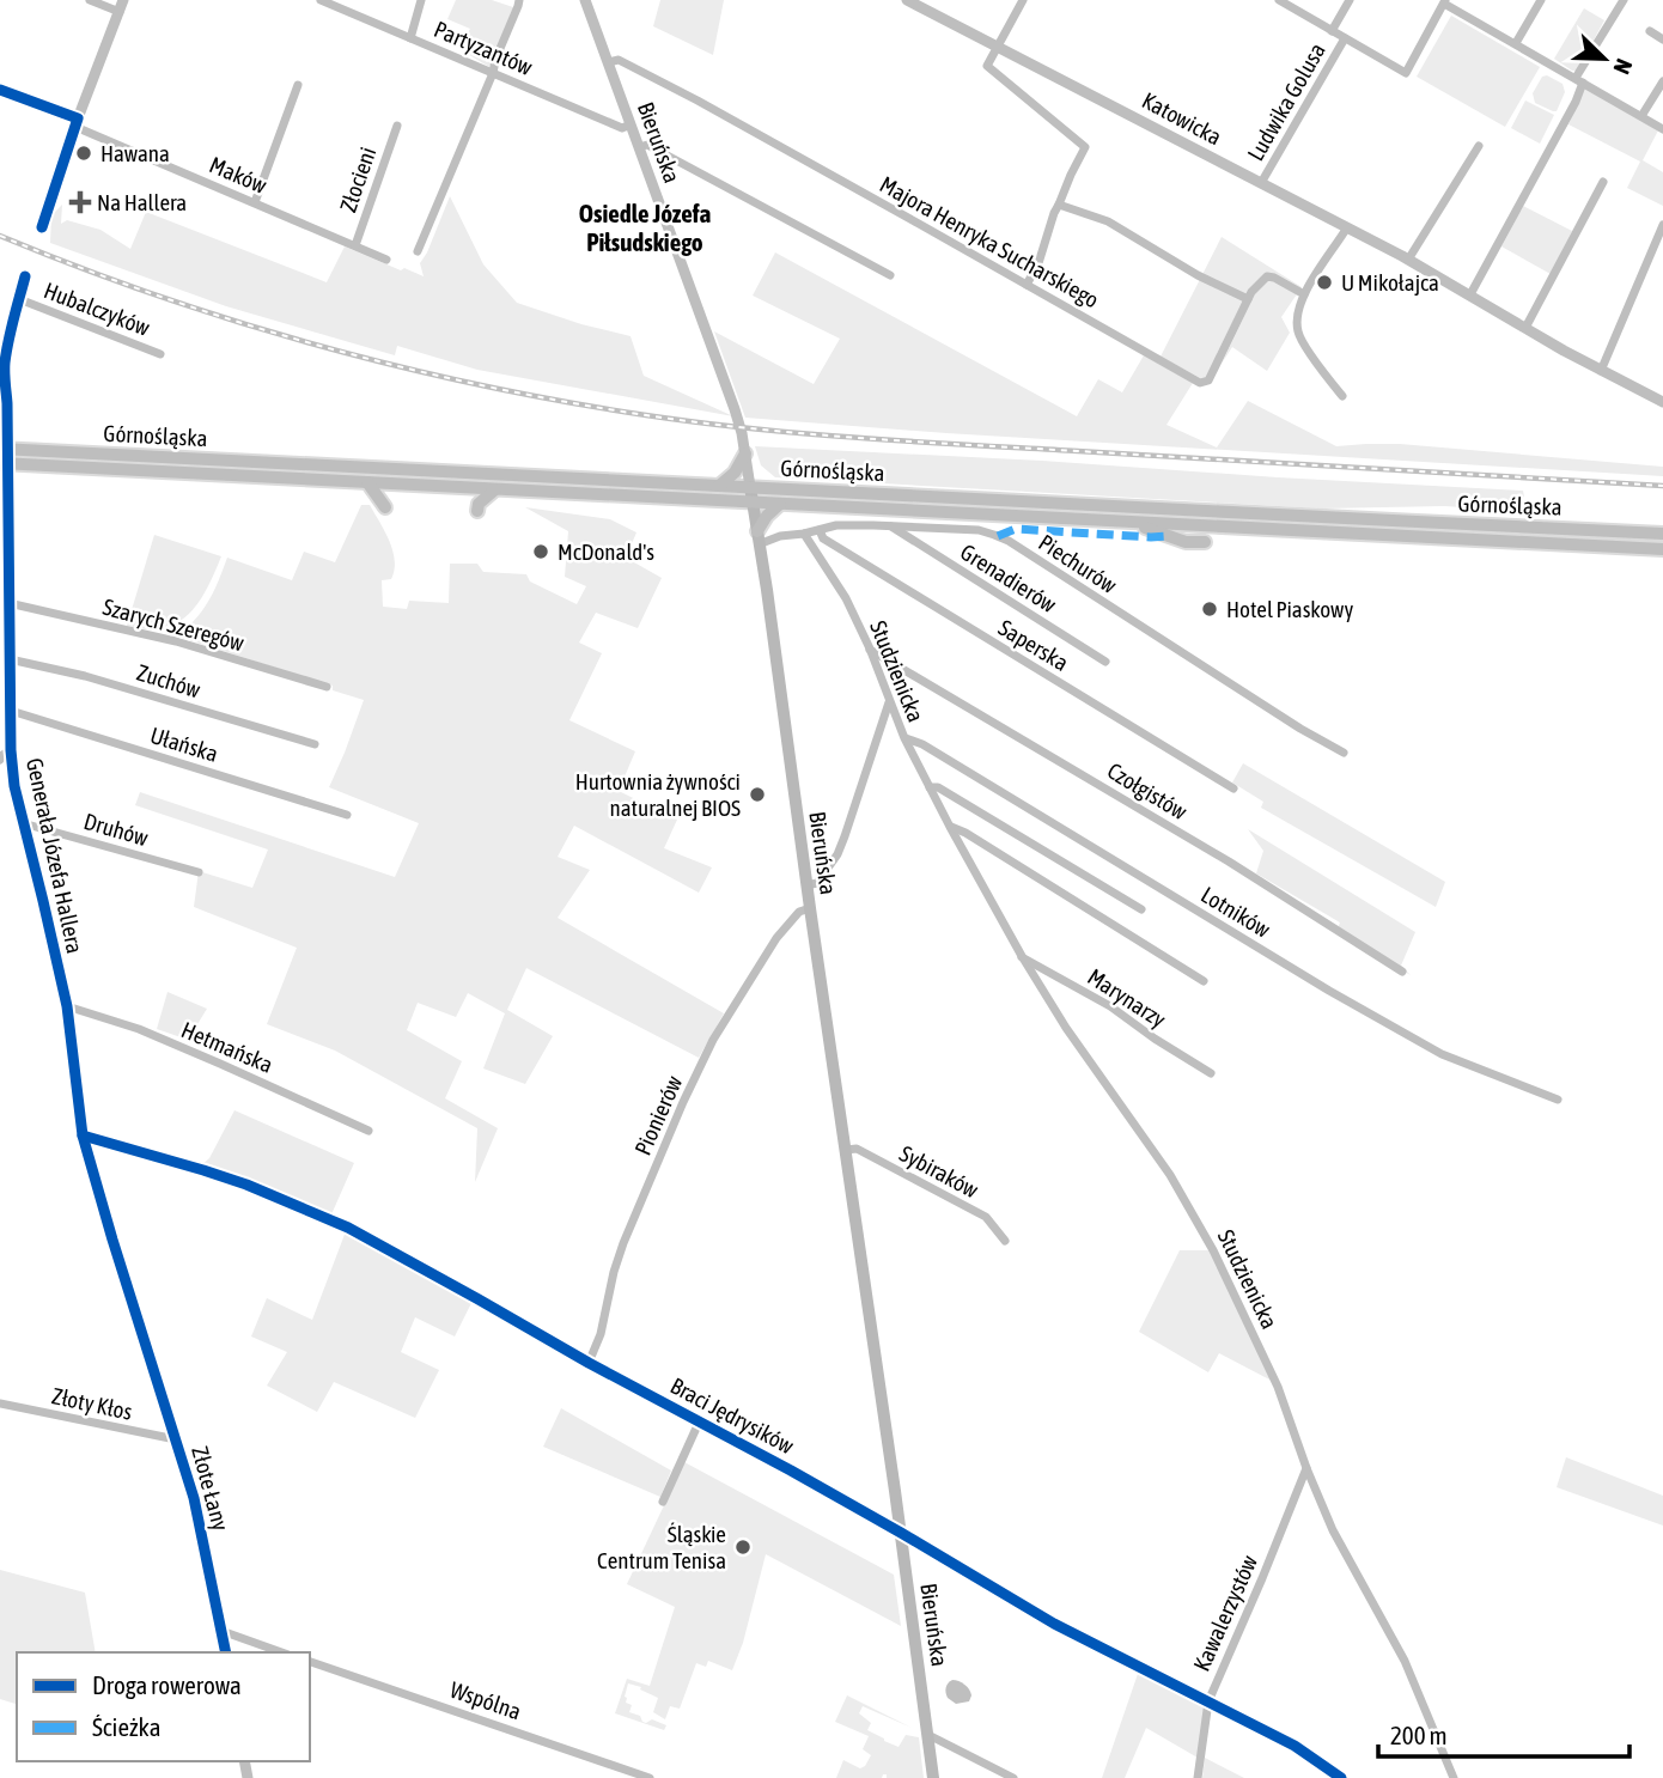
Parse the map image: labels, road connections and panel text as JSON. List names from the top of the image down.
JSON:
{
  "streets": {
    "main road": ["Bieruńska", "Górnośląska"],
    "street": [
      "Partyzantów",
      "Ludwika Golusa",
      "Katowicka",
      "Maków",
      "Złocieni",
      "Majora Henryka Sucharskiego",
      "Hubalczyków",
      "Piechurów",
      "Grenadierów",
      "Szarych Szeregów",
      "Saperska",
      "Studzienicka",
      "Zuchów",
      "Ułańska",
      "Czołgistów",
      "Druhów",
      "Generała Józefa Hallera",
      "Lotników",
      "Marynarzy",
      "Hetmańska",
      "Pionierów",
      "Sybiraków",
      "Złoty Kłos",
      "Braci Jędrysików",
      "Złote Łany",
      "Kawalerzystów",
      "Wspólna"
    ]
  },
  "crossings": [
    ["Partyzantów", "Bieruńska"],
    ["Ludwika Golusa", "Katowicka"],
    ["Bieruńska", "Majora Henryka Sucharskiego"],
    ["Bieruńska", "Górnośląska"],
    ["Bieruńska", "Piechurów"],
    ["Bieruńska", "Pionierów"],
    ["Bieruńska", "Sybiraków"],
    ["Bieruńska", "Braci Jędrysików"],
    ["Maków", "Złocieni"],
    ["Hubalczyków", "Generała Józefa Hallera"],
    ["Górnośląska", "Generała Józefa Hallera"],
    ["Piechurów", "Grenadierów"],
    ["Piechurów", "Saperska"],
    ["Piechurów", "Studzienicka"],
    ["Szarych Szeregów", "Generała Józefa Hallera"],
    ["Studzienicka", "Czołgistów"],
    ["Studzienicka", "Lotników"],
    ["Studzienicka", "Marynarzy"],
    ["Studzienicka", "Kawalerzystów"],
    ["Zuchów", "Generała Józefa Hallera"],
    ["Ułańska", "Generała Józefa Hallera"],
    ["Druhów", "Generała Józefa Hallera"],
    ["Generała Józefa Hallera", "Hetmańska"],
    ["Generała Józefa Hallera", "Braci Jędrysików"],
    ["Generała Józefa Hallera", "Złote Łany"],
    ["Pionierów", "Braci Jędrysików"],
    ["Złoty Kłos", "Złote Łany"],
    ["Braci Jędrysików", "Kawalerzystów"]
  ],
  "districts": ["Osiedle Józefa Piłsudskiego"],
  "places": {
    "other": [
      "Hawana",
      "U Mikołajca",
      "McDonald's",
      "Hotel Piaskowy",
      "Hurtownia żywności naturalnej BIOS",
      "Śląskie Centrum Tenisa"
    ],
    "health": ["Na Hallera"]
  },
  "legend": ["Droga rowerowa", "Ścieżka"],
  "scale_bar": "200 m",
  "north": "bottom right"
}
